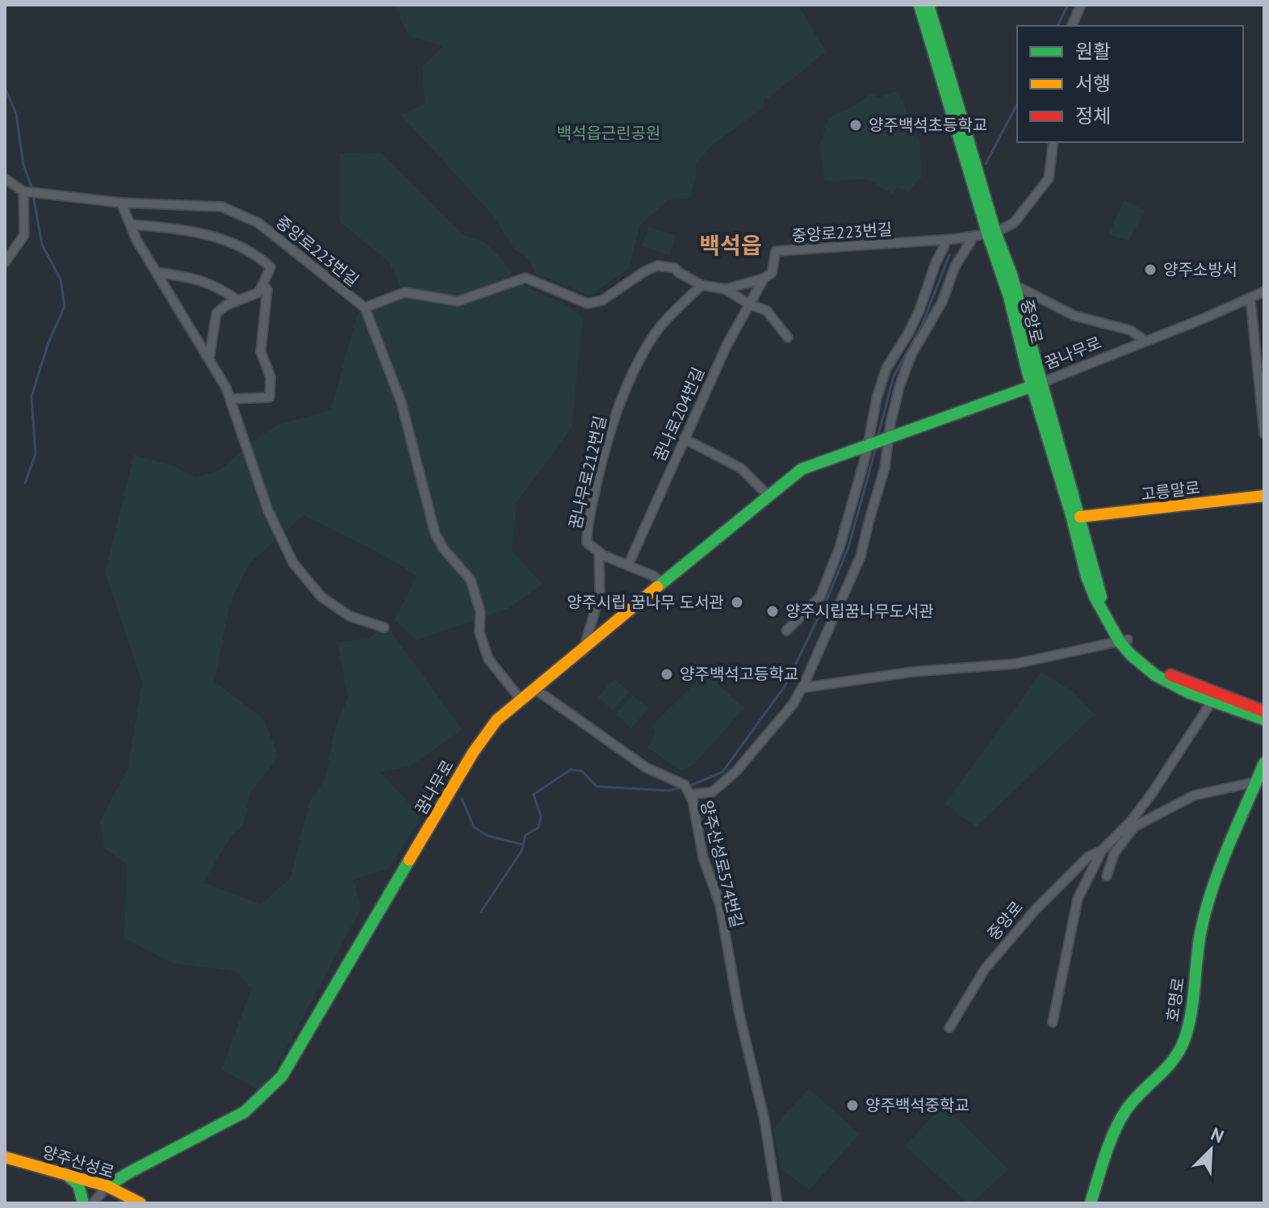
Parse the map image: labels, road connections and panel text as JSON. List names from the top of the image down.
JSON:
{
  "streets": {
    "street": [
      "중앙로223번길",
      "중앙로",
      "꿈나무로",
      "꿈나로204번길",
      "꿈나무로212번길",
      "고릉말로",
      "양주산성로574번길",
      "호명로",
      "양주산성로"
    ]
  },
  "crossings": [
    ["중앙로223번길", "꿈나로204번길"],
    ["중앙로223번길", "꿈나무로212번길"],
    ["중앙로", "꿈나무로"],
    ["중앙로", "고릉말로"],
    ["꿈나무로", "꿈나무로212번길"],
    ["꿈나무로", "양주산성로574번길"],
    ["꿈나무로", "양주산성로"]
  ],
  "districts": ["백석읍"],
  "parks": ["백석읍근린공원"],
  "places": [
    "양주백석초등학교",
    "양주소방서",
    "양주시립 꿈나무 도서관",
    "양주시립꿈나무도서관",
    "양주백석고등학교",
    "양주백석중학교"
  ],
  "legend": ["원활", "서행", "정체"],
  "north": "top right"
}
